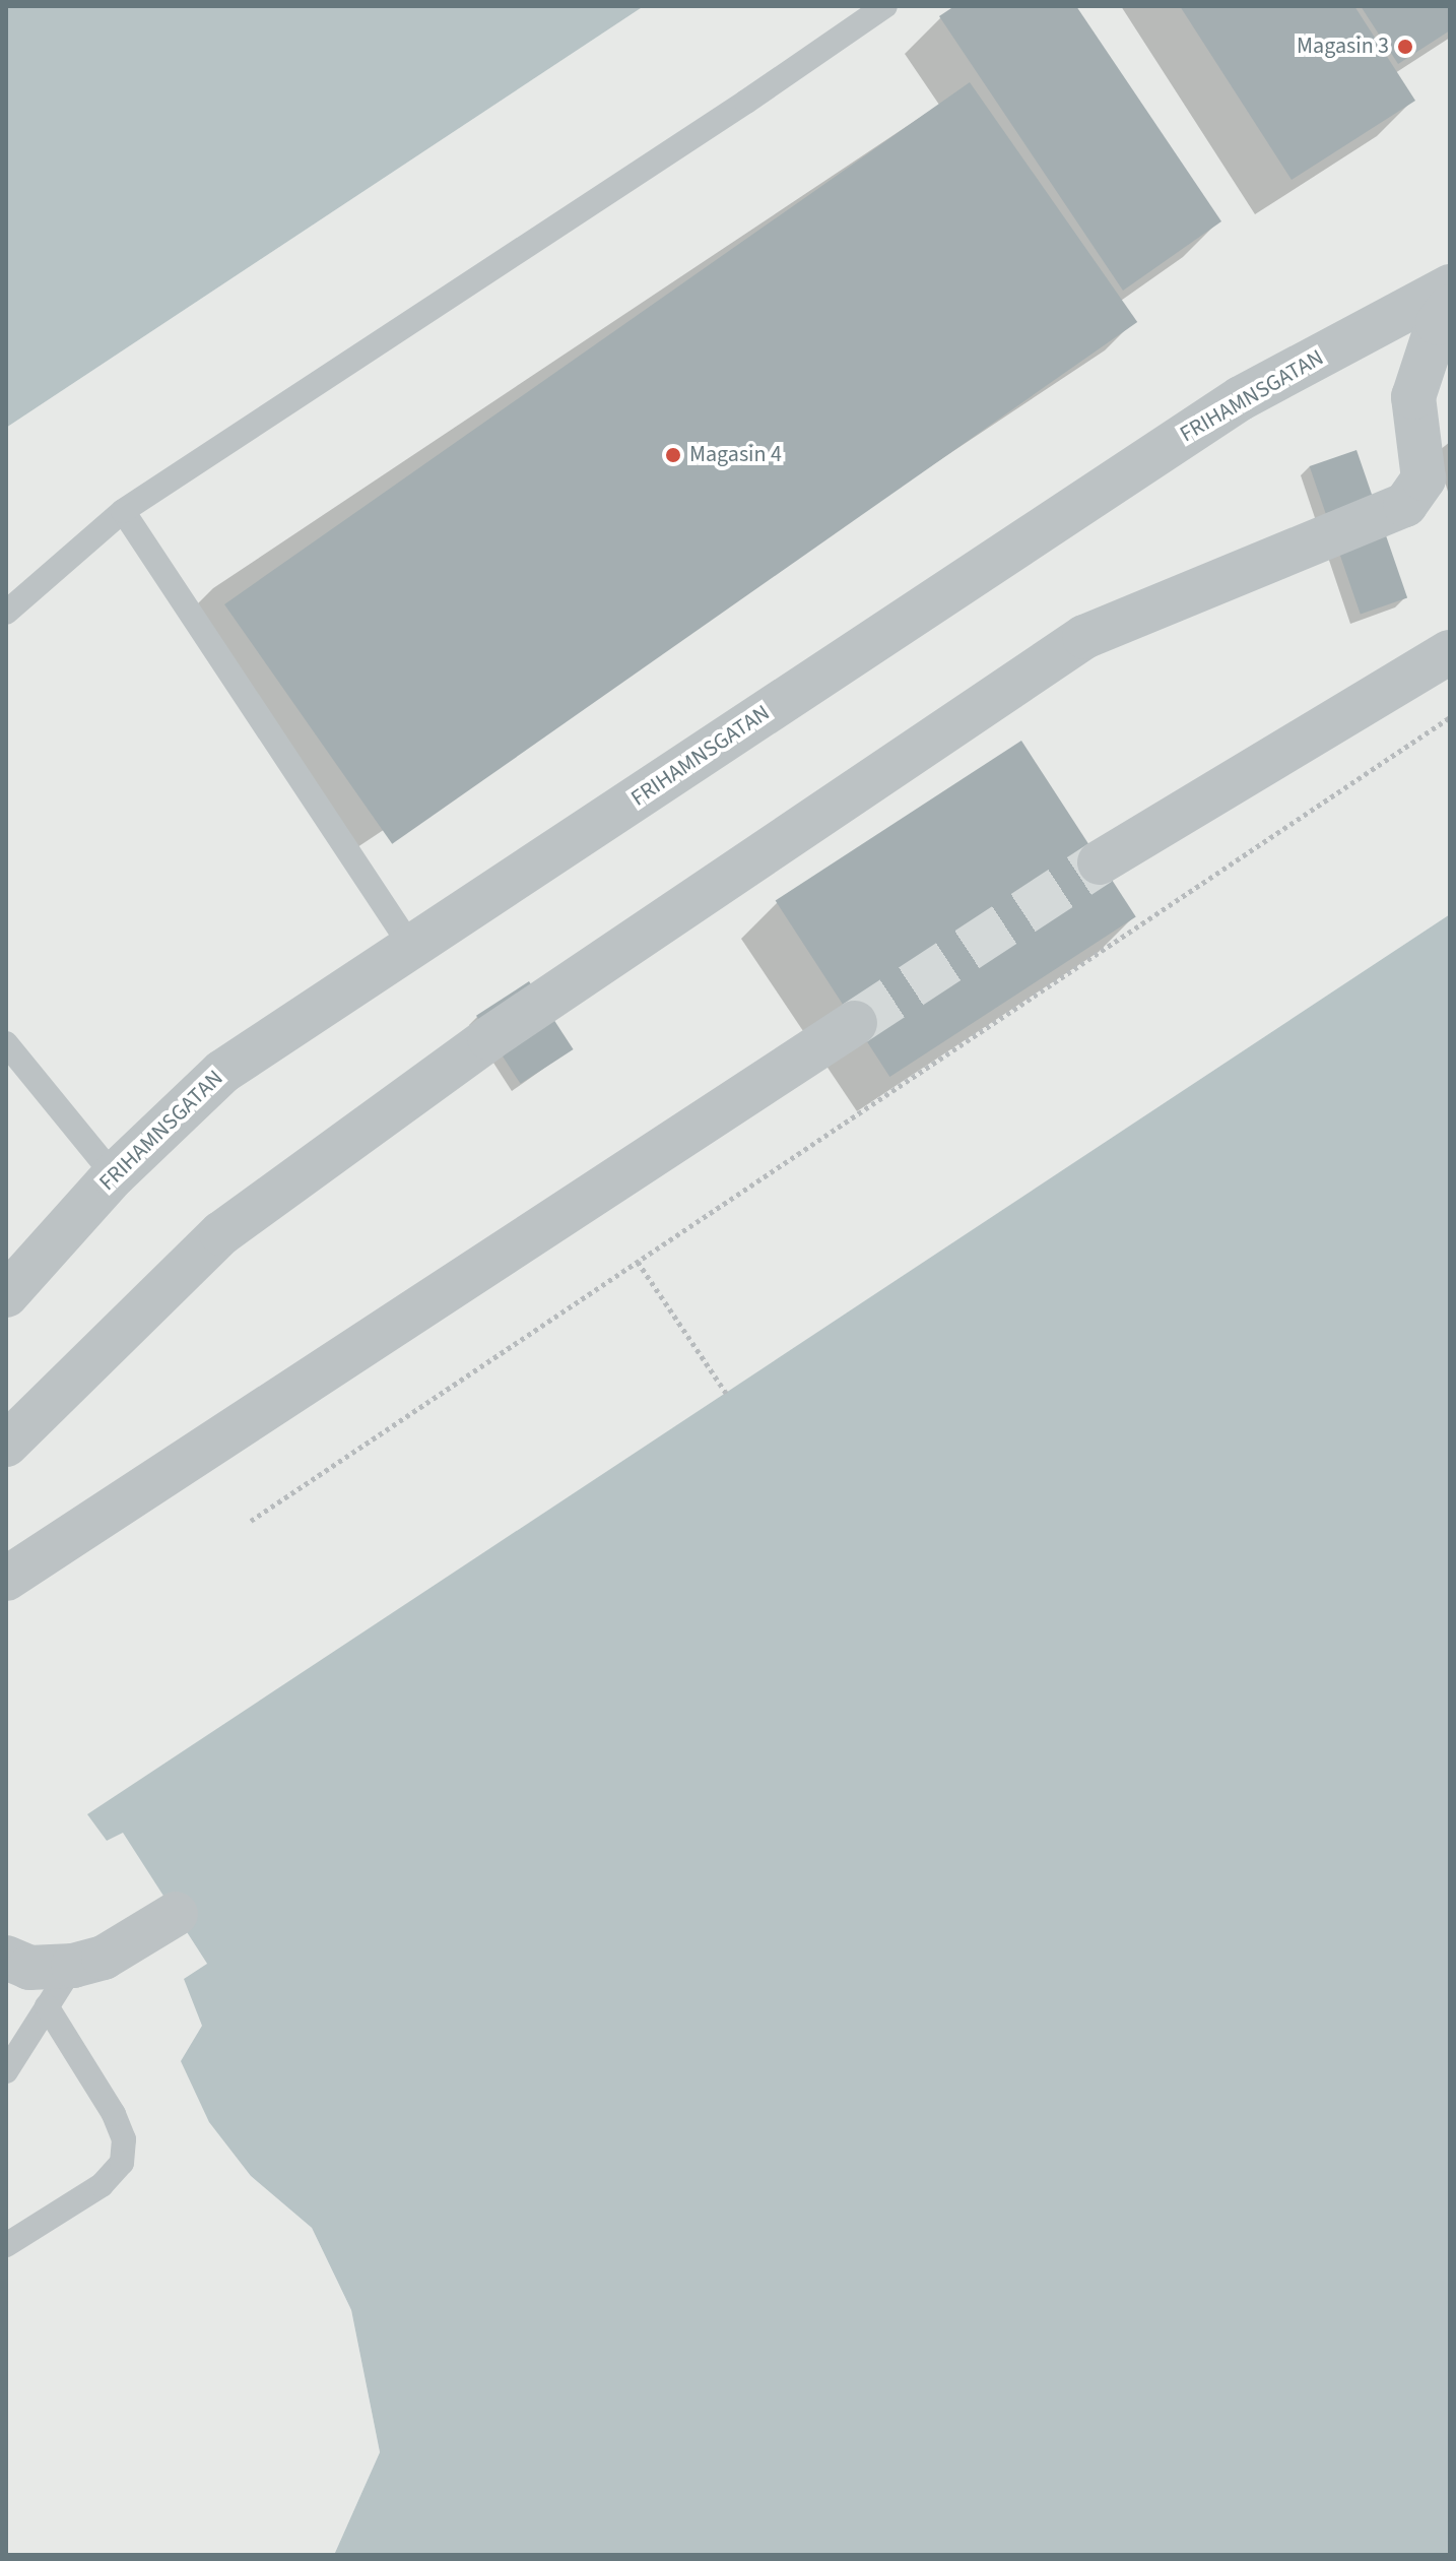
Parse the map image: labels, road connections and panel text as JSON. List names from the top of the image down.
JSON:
{
  "streets": {
    "street": ["FRIHAMNSGATAN"]
  },
  "places": ["Magasin 3", "Magasin 4"]
}
